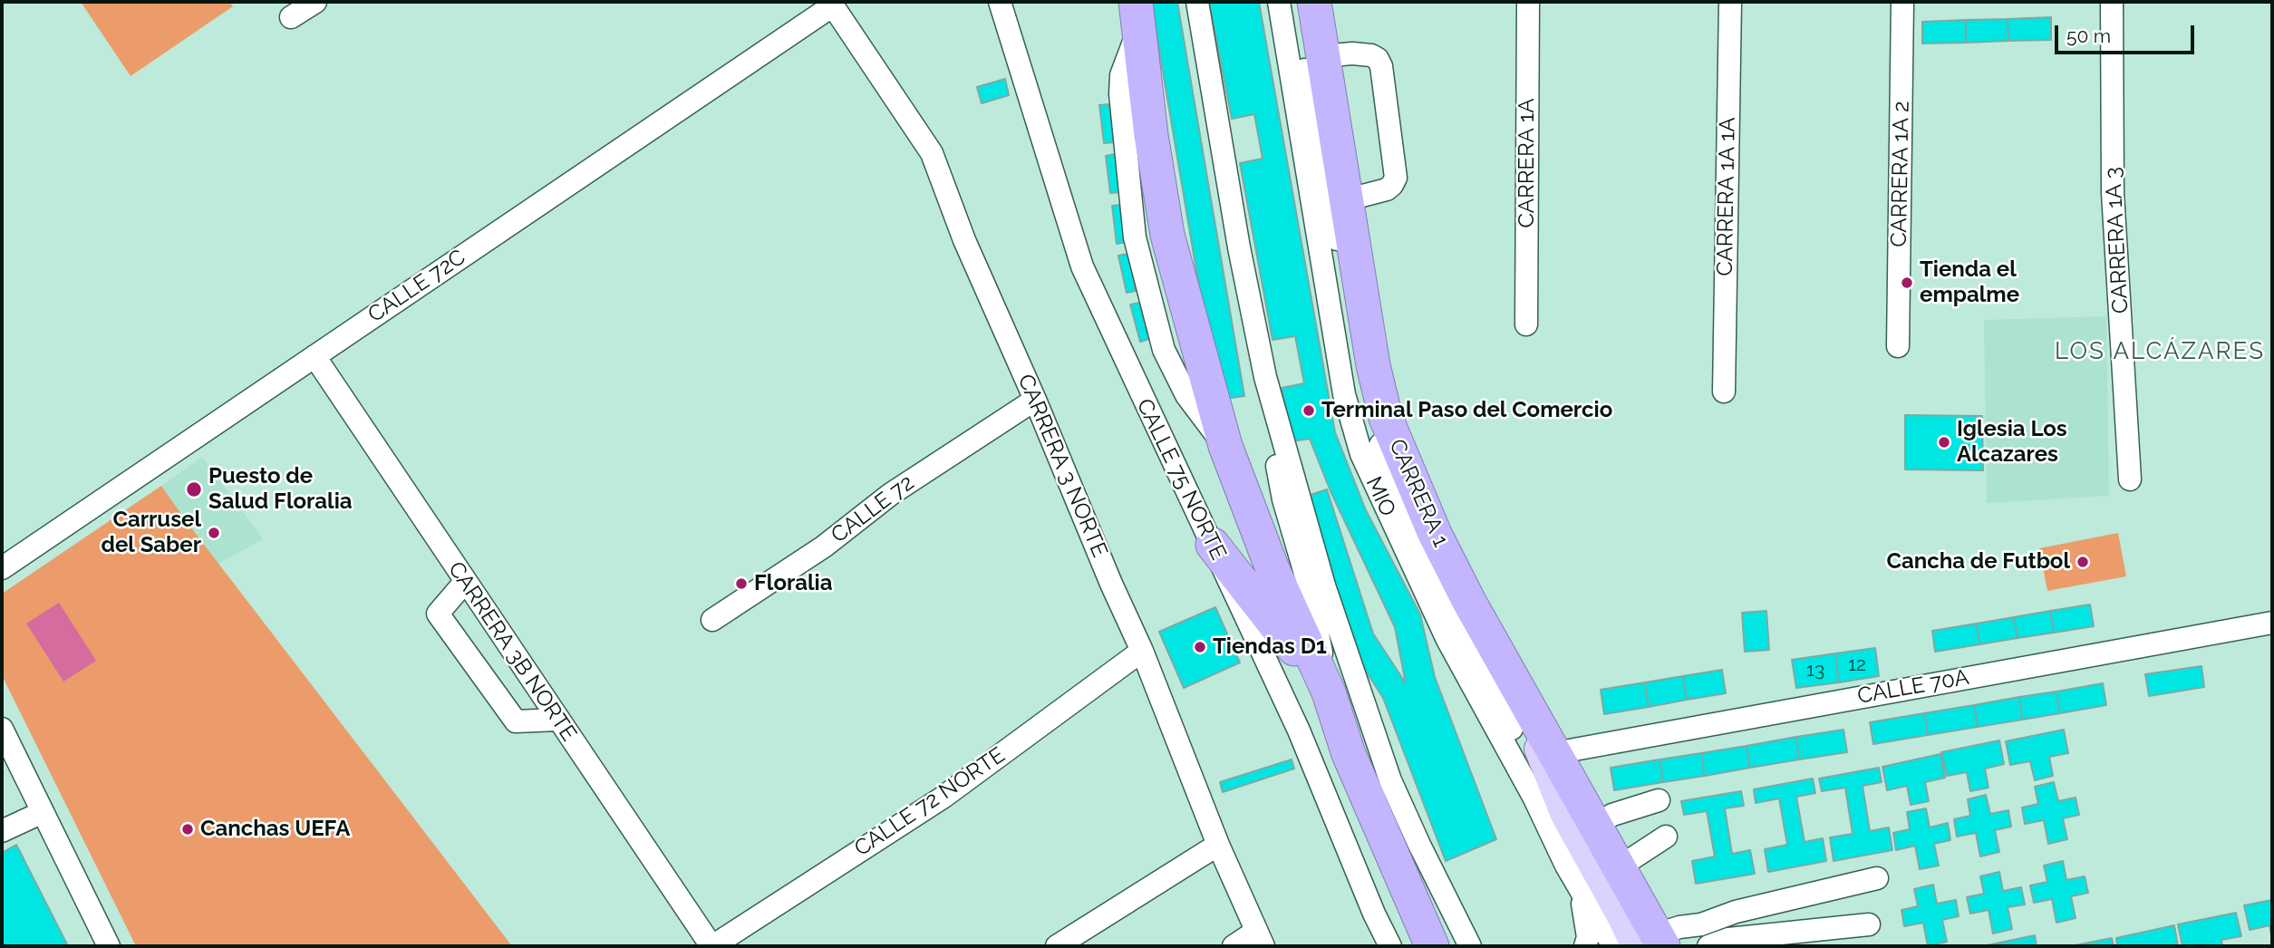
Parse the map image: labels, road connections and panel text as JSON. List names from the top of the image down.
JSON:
{
  "streets": {
    "highway": ["CARRERA 1"],
    "street": [
      "CARRERA 1A",
      "CARRERA 1A 2",
      "CARRERA 1A 1A",
      "CARRERA 1A 3",
      "CALLE 72C",
      "CARRERA 3 NORTE",
      "CALLE 75 NORTE",
      "MIO",
      "CALLE 72",
      "CARRERA 3B NORTE",
      "CALLE 70A",
      "CALLE 72 NORTE"
    ]
  },
  "crossings": [
    ["CALLE 72C", "CARRERA 3 NORTE"],
    ["CALLE 72C", "CARRERA 3B NORTE"],
    ["CARRERA 3 NORTE", "CALLE 72"],
    ["CARRERA 3 NORTE", "CALLE 72 NORTE"],
    ["CARRERA 3B NORTE", "CALLE 72 NORTE"]
  ],
  "districts": ["LOS ALCÁZARES"],
  "places": [
    "Tienda el empalme",
    "Terminal Paso del Comercio",
    "Iglesia Los Alcazares",
    "Puesto de Salud Floralia",
    "Carrusel del Saber",
    "Cancha de Futbol",
    "Floralia",
    "Tiendas D1",
    "Canchas UEFA"
  ],
  "house_numbers": ["12", "13"],
  "scale_bar": "50 m"
}
